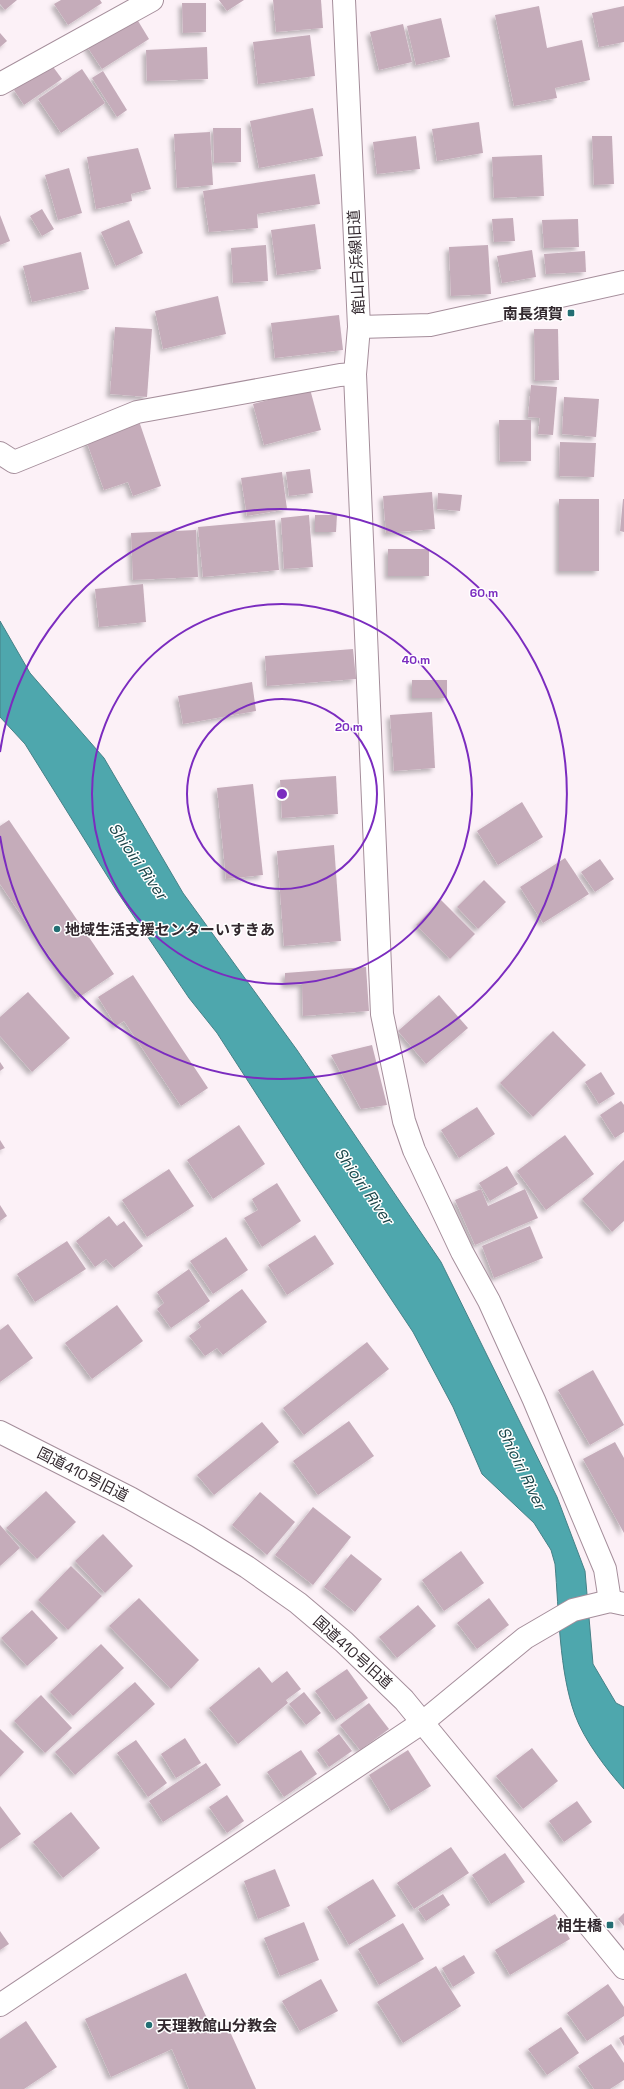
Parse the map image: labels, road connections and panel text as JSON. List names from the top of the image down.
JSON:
{
  "streets": {
    "street": ["館山白浜線旧道", "国道410号旧道"]
  },
  "water": ["Shioiri River"],
  "places": {
    "transit": ["南長須賀", "相生橋"],
    "other": ["地域生活支援センターいすきあ", "天理教館山分教会"]
  },
  "rings": ["60 m", "40 m", "20 m"]
}
